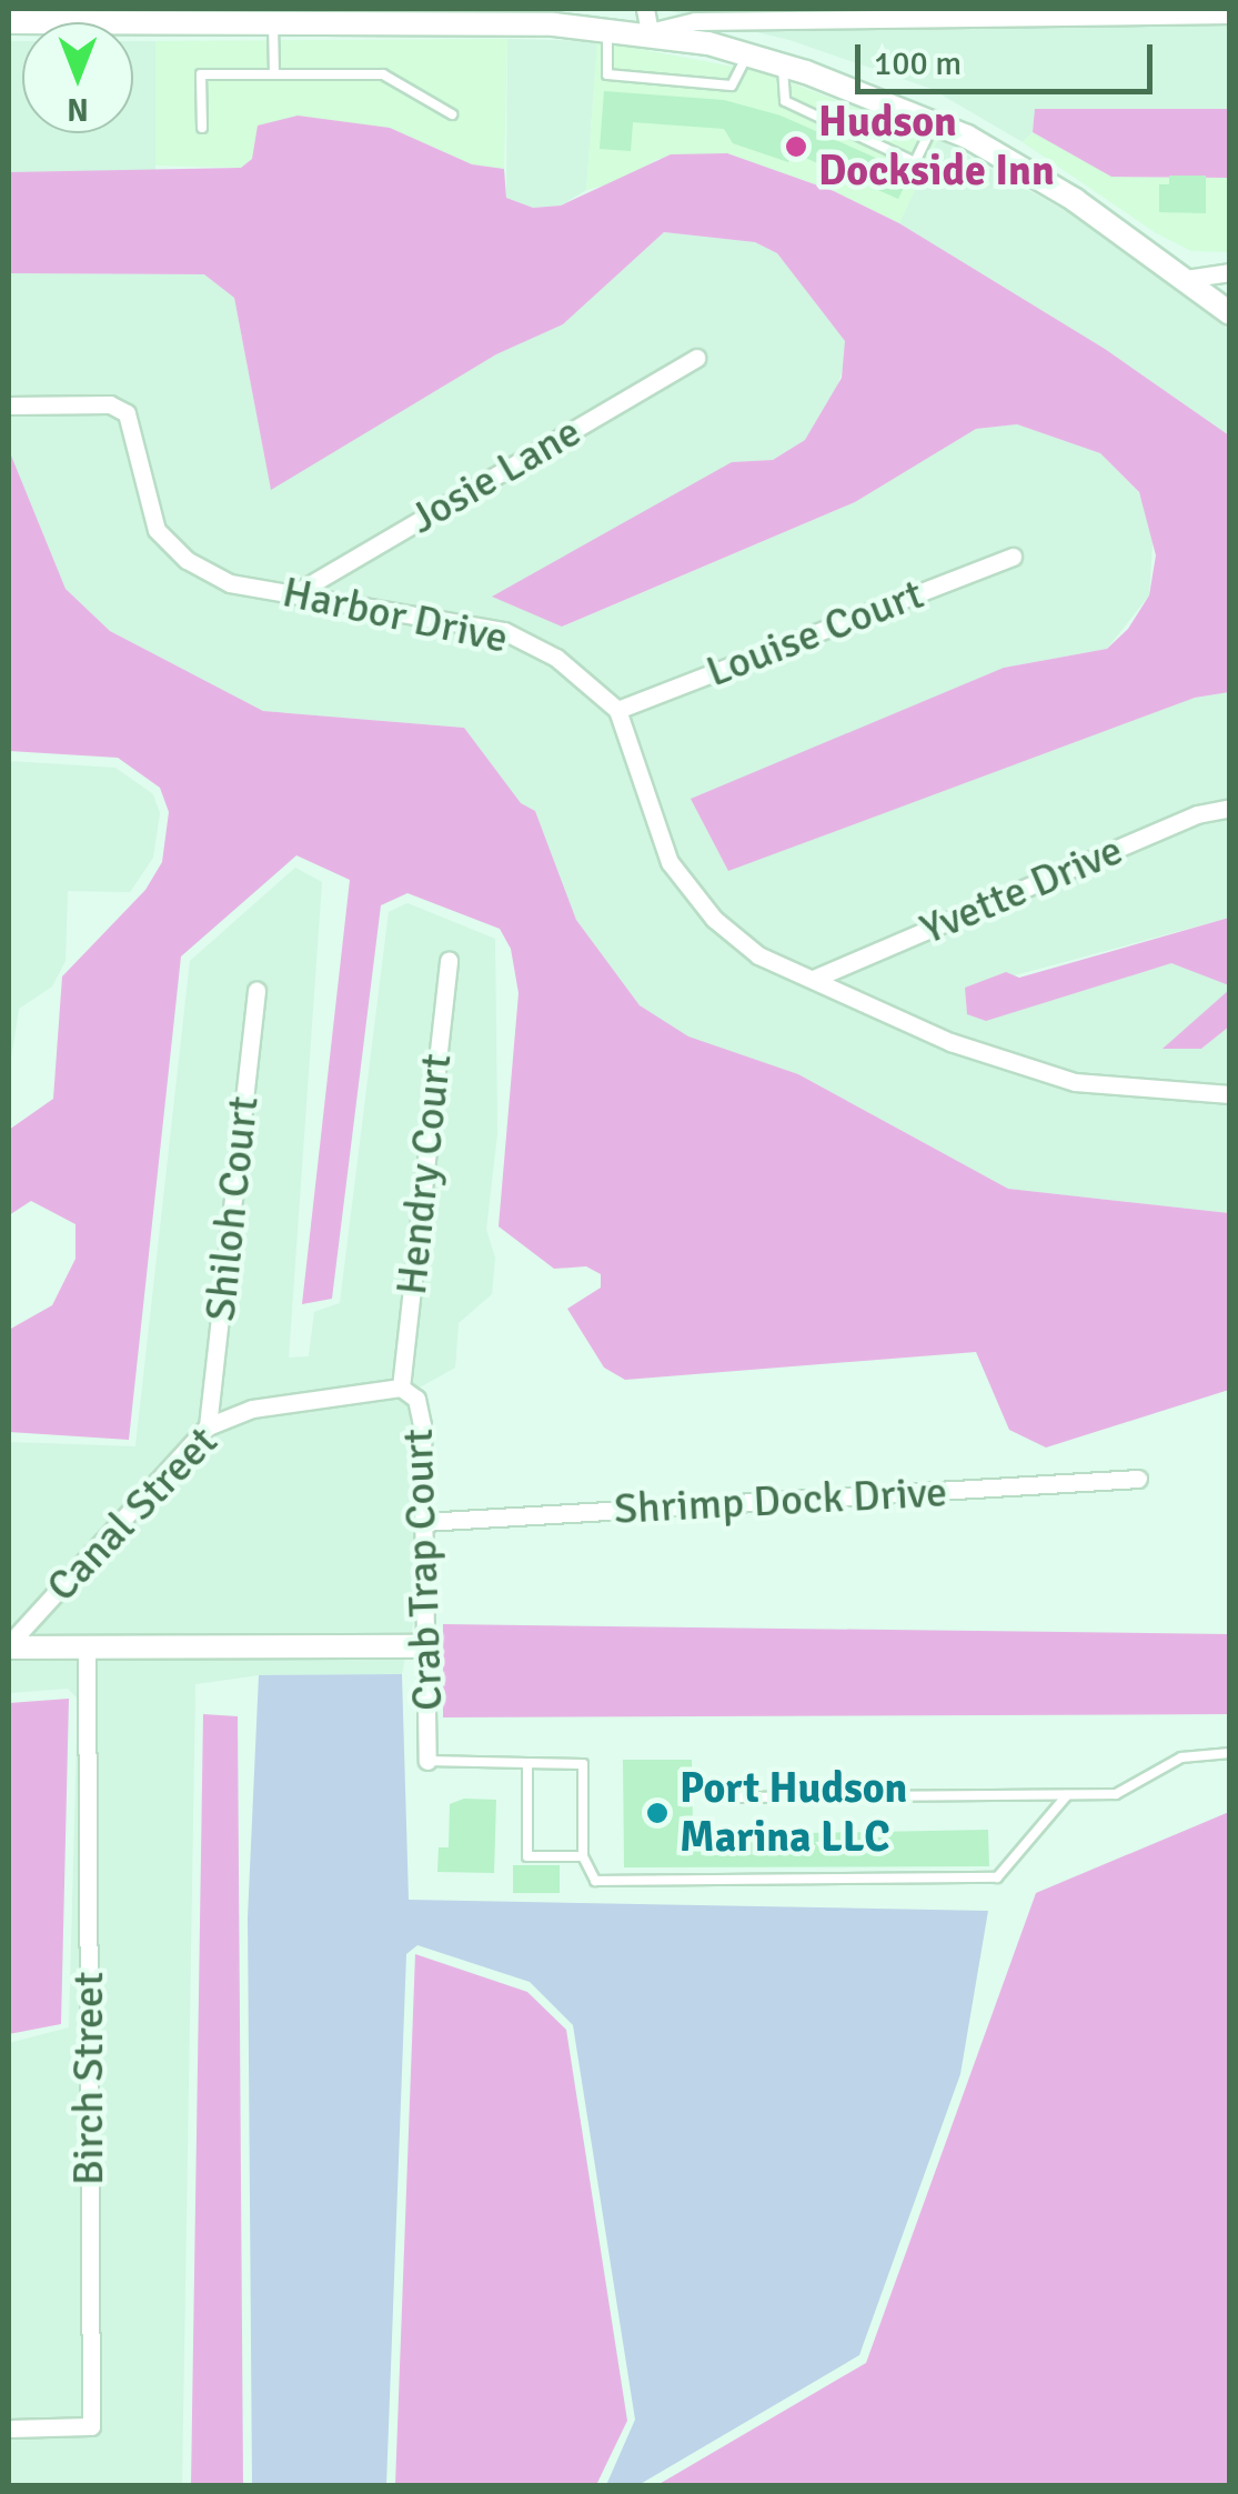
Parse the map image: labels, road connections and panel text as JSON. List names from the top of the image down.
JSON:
{
  "streets": {
    "street": [
      "Josie Lane",
      "Harbor Drive",
      "Louise Court",
      "Yvette Drive",
      "Hendry Court",
      "Shiloh Court",
      "Shrimp Dock Drive",
      "Canal Street",
      "Crab Trap Court",
      "Birch Street"
    ]
  },
  "crossings": [
    ["Josie Lane", "Harbor Drive"],
    ["Harbor Drive", "Louise Court"],
    ["Hendry Court", "Canal Street"],
    ["Hendry Court", "Crab Trap Court"],
    ["Shiloh Court", "Canal Street"],
    ["Shrimp Dock Drive", "Crab Trap Court"],
    ["Canal Street", "Crab Trap Court"]
  ],
  "places": ["Hudson Dockside Inn", "Port Hudson Marina LLC"],
  "scale_bar": "100 m",
  "north": "bottom"
}
